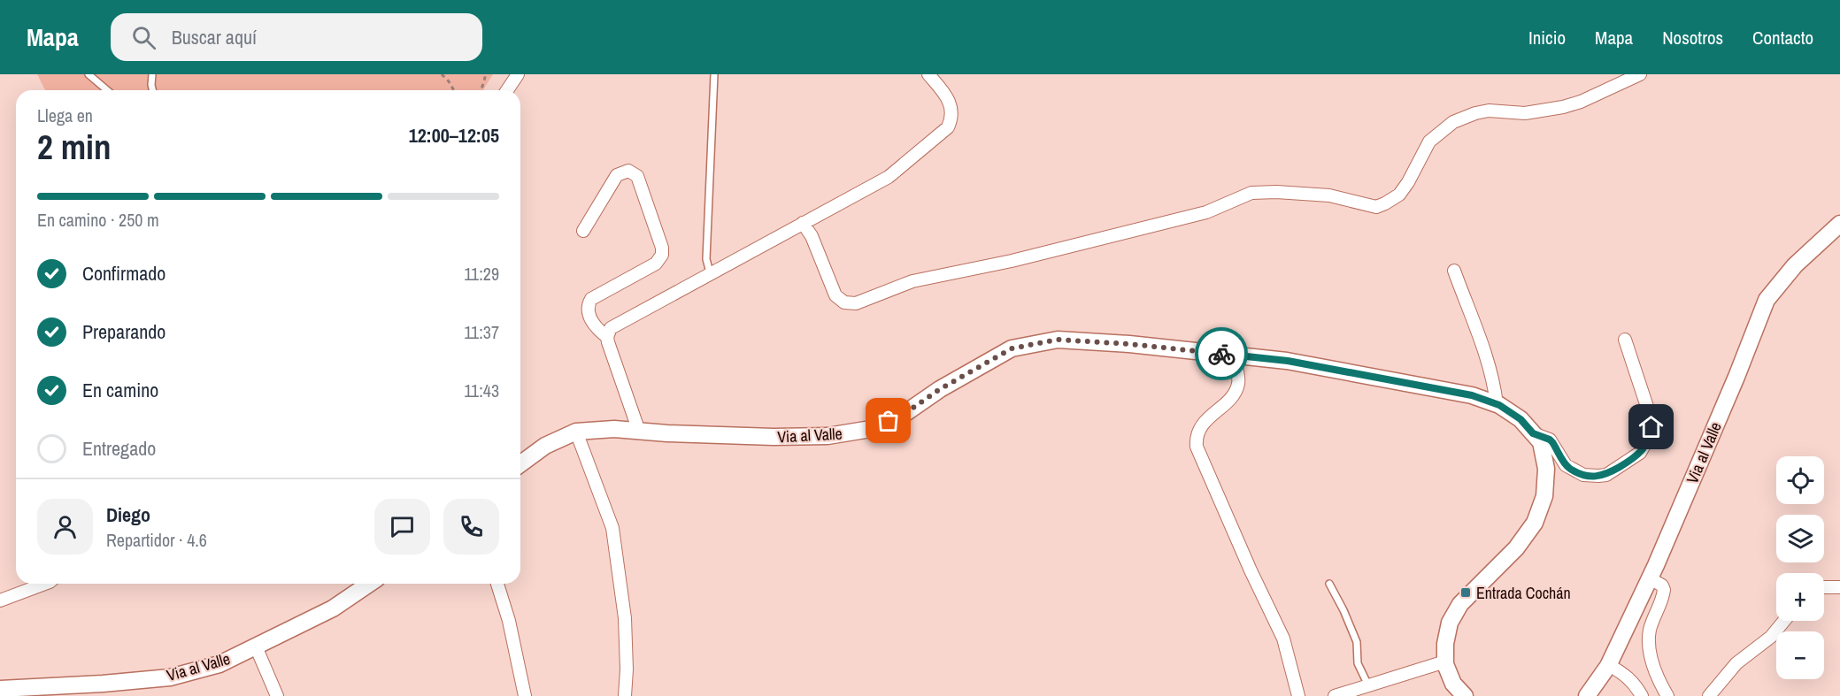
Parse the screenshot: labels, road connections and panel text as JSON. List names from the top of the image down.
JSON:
{
  "streets": {
    "main road": ["Via al Valle"]
  },
  "places": {
    "transit": ["Entrada Cochán"]
  },
  "page": {
    "header": "Mapa",
    "search": "Buscar aquí",
    "nav": [
      "Inicio",
      "Mapa",
      "Nosotros",
      "Contacto"
    ],
    "heading": ["2 min", "Llega en", "12:00–12:05"],
    "panel": ["Diego", "Repartidor · 4.6"],
    "bar": "En camino · 250 m",
    "list": [
      ["Confirmado", "11:29"],
      ["Preparando", "11:37"],
      ["En camino", "11:43"],
      "Entregado"
    ],
    "map_buttons": ["+", "−"]
  }
}
